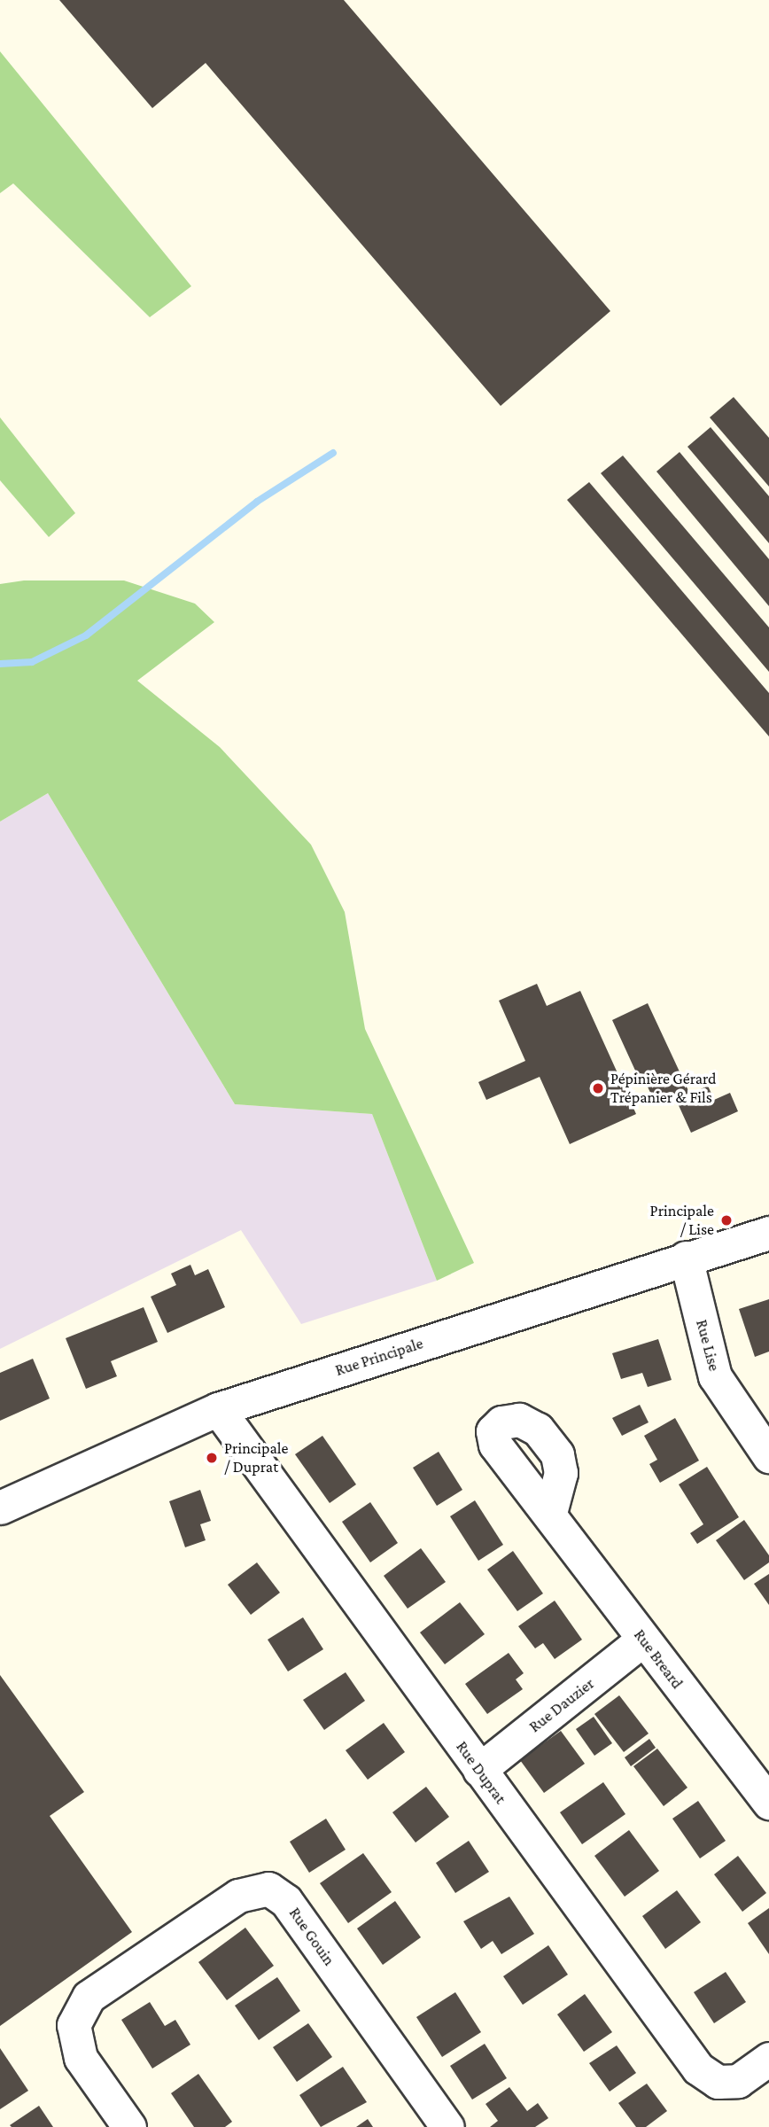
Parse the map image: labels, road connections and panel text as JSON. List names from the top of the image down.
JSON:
{
  "streets": {
    "street": [
      "Rue Lise",
      "Rue Principale",
      "Rue Breard",
      "Rue Dauzier",
      "Rue Duprat",
      "Rue Gouin"
    ]
  },
  "crossings": [
    ["Rue Lise", "Rue Principale"],
    ["Rue Principale", "Rue Duprat"],
    ["Rue Breard", "Rue Dauzier"],
    ["Rue Dauzier", "Rue Duprat"]
  ],
  "places": ["Pépinière Gérard Trépanier & Fils", "Principale / Lise", "Principale / Duprat"]
}
